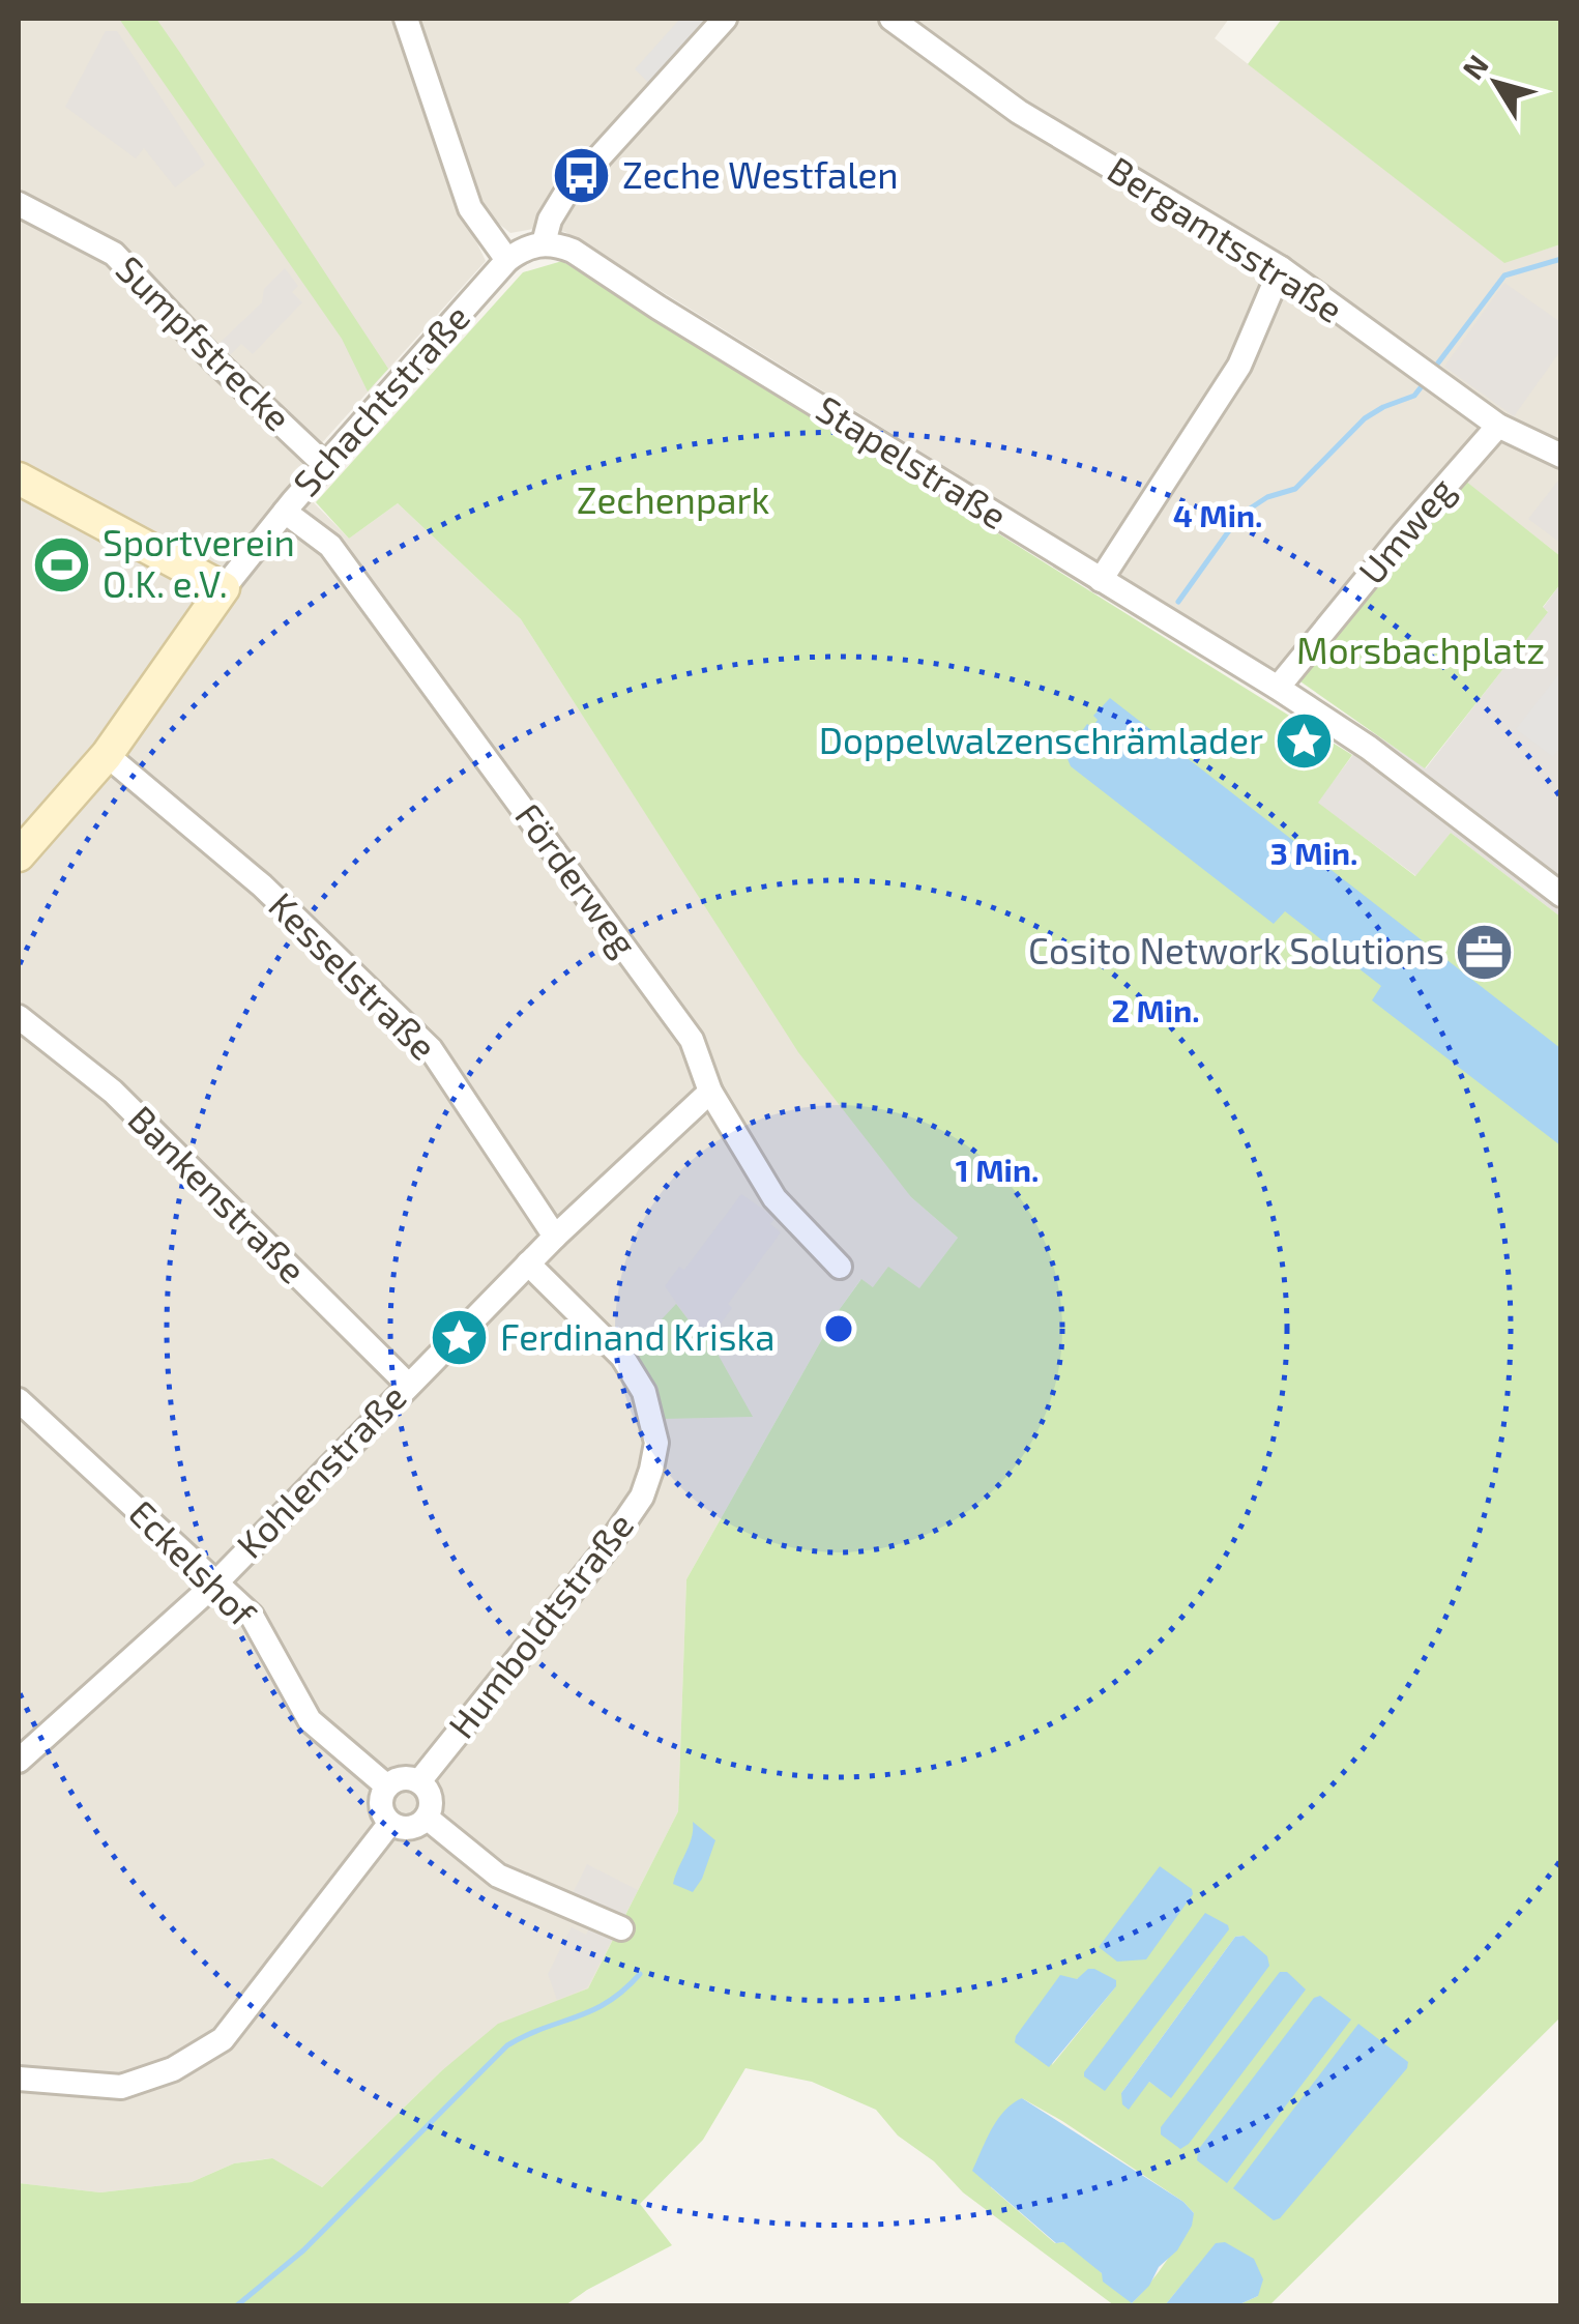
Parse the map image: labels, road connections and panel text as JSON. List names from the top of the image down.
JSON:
{
  "streets": {
    "street": [
      "Bergamtsstraße",
      "Sumpfstrecke",
      "Schachtstraße",
      "Stapelstraße",
      "Umweg",
      "Förderweg",
      "Kesselstraße",
      "Bankenstraße",
      "Kohlenstraße",
      "Eckelshof",
      "Humboldtstraße"
    ]
  },
  "crossings": [
    ["Bergamtsstraße", "Umweg"],
    ["Sumpfstrecke", "Schachtstraße"],
    ["Schachtstraße", "Stapelstraße"],
    ["Schachtstraße", "Förderweg"],
    ["Schachtstraße", "Kesselstraße"],
    ["Stapelstraße", "Umweg"],
    ["Förderweg", "Kohlenstraße"],
    ["Kesselstraße", "Kohlenstraße"],
    ["Bankenstraße", "Kohlenstraße"],
    ["Kohlenstraße", "Eckelshof"],
    ["Kohlenstraße", "Humboldtstraße"],
    ["Eckelshof", "Humboldtstraße"]
  ],
  "parks": ["Zechenpark", "Morsbachplatz"],
  "places": {
    "bus stop": ["Zeche Westfalen"],
    "sports": ["Sportverein O.K. e.V."],
    "place": ["Doppelwalzenschrämlader", "Ferdinand Kriska"],
    "office": ["Cosito Network Solutions"]
  },
  "north": "top left",
  "rings": [
    "4 Min.",
    "3 Min.",
    "2 Min.",
    "1 Min."
  ]
}
